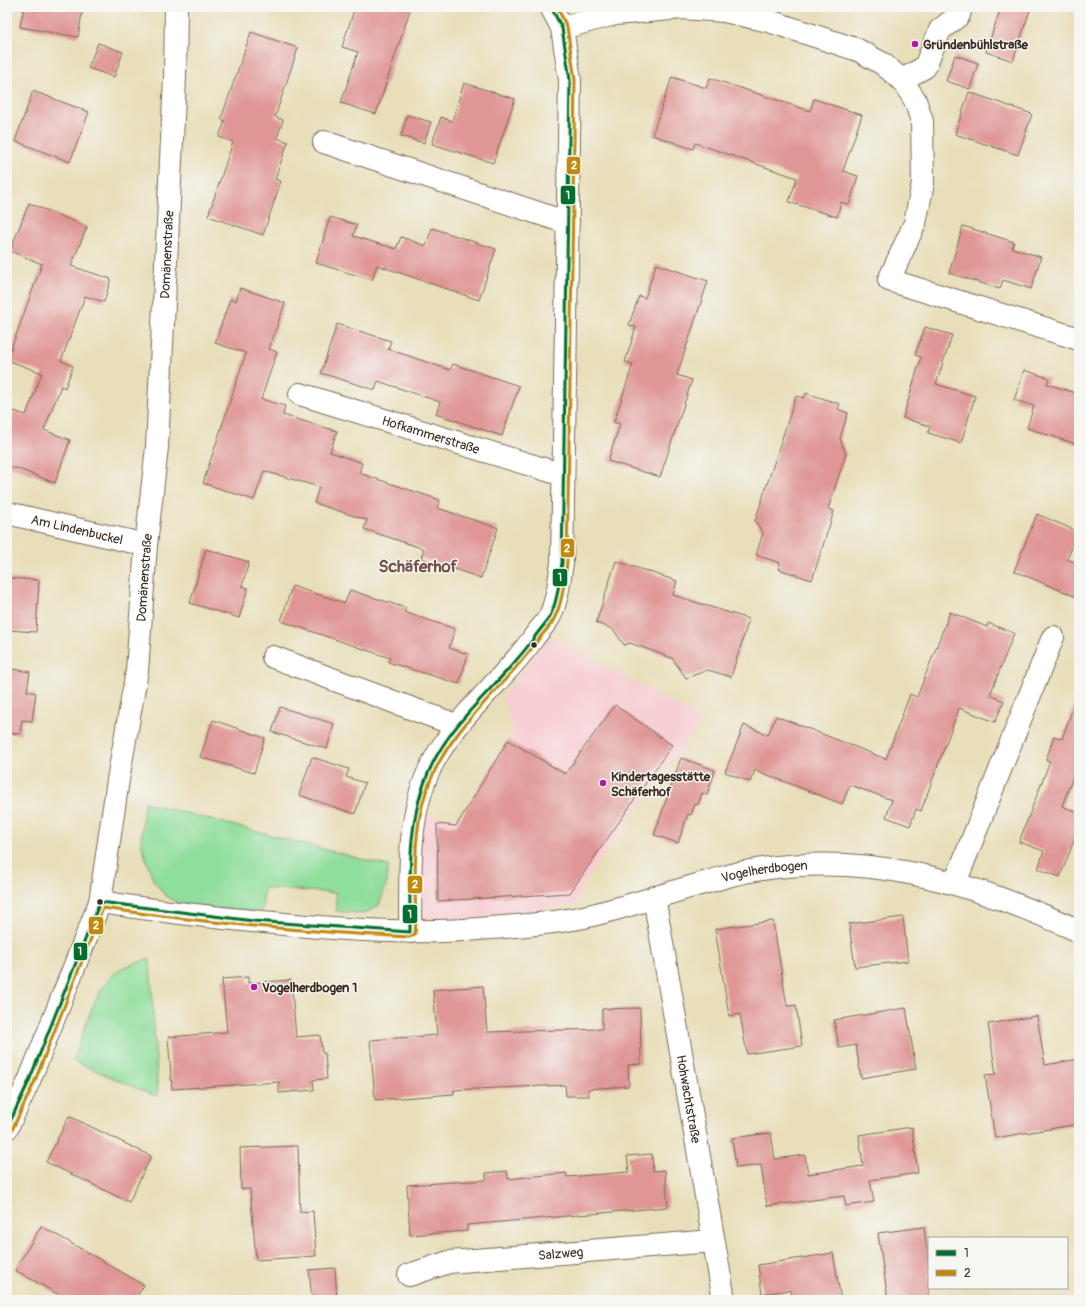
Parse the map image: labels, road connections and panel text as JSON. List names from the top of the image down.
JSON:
{
  "streets": {
    "street": [
      "Domänenstraße",
      "Hofkammerstraße",
      "Am Lindenbuckel",
      "Vogelherdbogen",
      "Hohwachtstraße",
      "Salzweg"
    ]
  },
  "crossings": [
    ["Domänenstraße", "Am Lindenbuckel"],
    ["Domänenstraße", "Vogelherdbogen"],
    ["Vogelherdbogen", "Hohwachtstraße"],
    ["Hohwachtstraße", "Salzweg"]
  ],
  "districts": ["Schäferhof"],
  "places": ["Gründenbühlstraße", "Kindertagesstätte Schäferhof", "Vogelherdbogen 1"],
  "lines": ["transit line 1", "transit line 2"],
  "legend": ["1", "2"]
}
